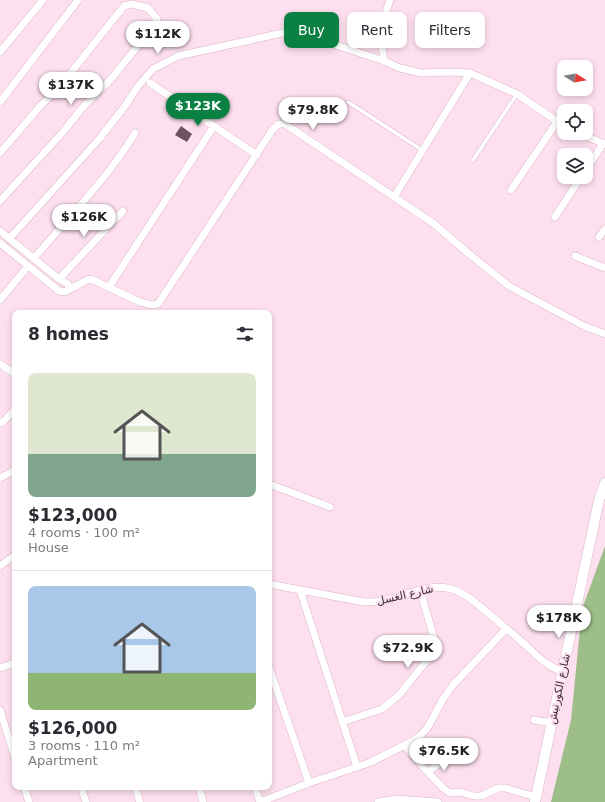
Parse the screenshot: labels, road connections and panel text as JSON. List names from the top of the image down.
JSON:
{
  "streets": {
    "street": ["شارع الغسل", "شارع الكورنيش"]
  },
  "crossings": [
    ["شارع الغسل", "شارع الكورنيش"]
  ],
  "north": "right",
  "page": {
    "chip": ["Buy", "Rent", "Filters"],
    "price": [
      "$112K",
      "$137K",
      "$123K",
      "$79.8K",
      "$126K",
      "$178K",
      "$72.9K",
      "$76.5K"
    ],
    "heading": "8 homes",
    "list": [
      {
        "name": "$123,000",
        "note": "4 rooms · 100 m² · House"
      },
      {
        "name": "$126,000",
        "note": "3 rooms · 110 m² · Apartment"
      }
    ]
  }
}
